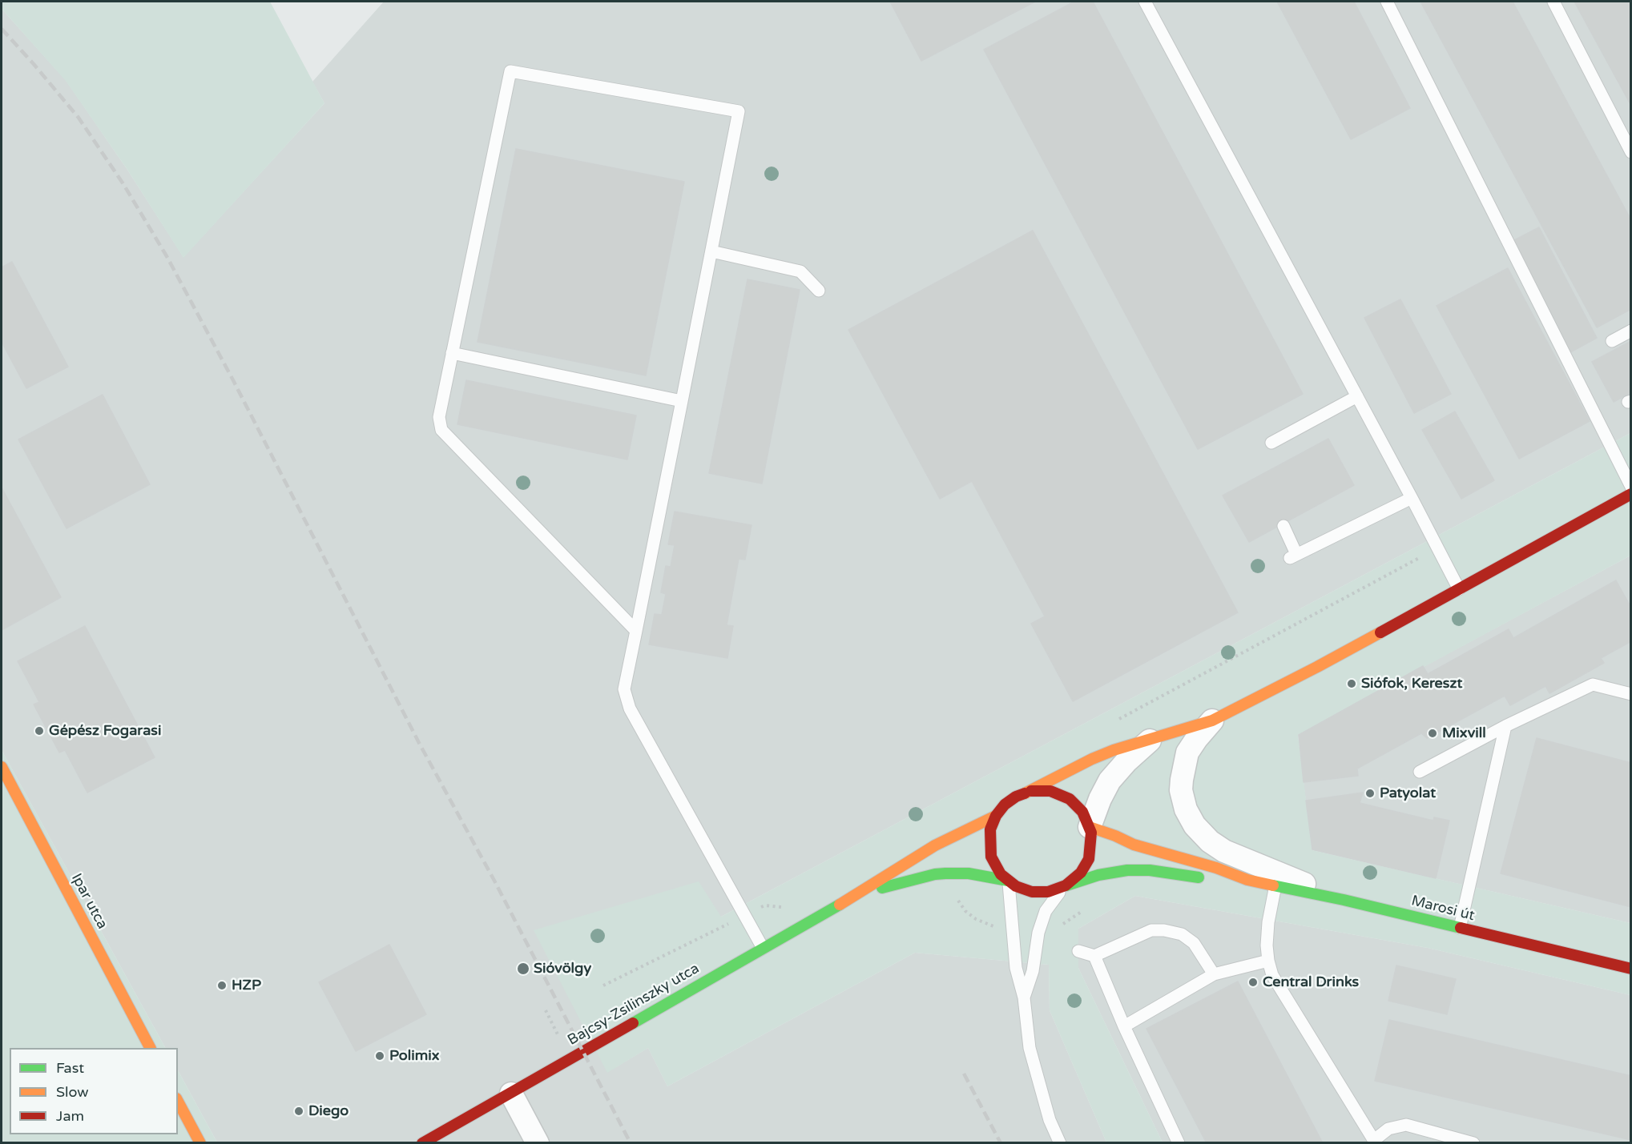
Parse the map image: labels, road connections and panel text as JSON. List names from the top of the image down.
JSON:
{
  "streets": {
    "street": ["Ipar utca", "Marosi út", "Bajcsy-Zsilinszky utca"]
  },
  "crossings": [
    ["Marosi út", "Bajcsy-Zsilinszky utca"]
  ],
  "places": [
    "Siófok, Kereszt",
    "Gépész Fogarasi",
    "Mixvill",
    "Patyolat",
    "Sióvölgy",
    "Central Drinks",
    "HZP",
    "Polimix",
    "Diego"
  ],
  "legend": ["Fast", "Slow", "Jam"]
}
